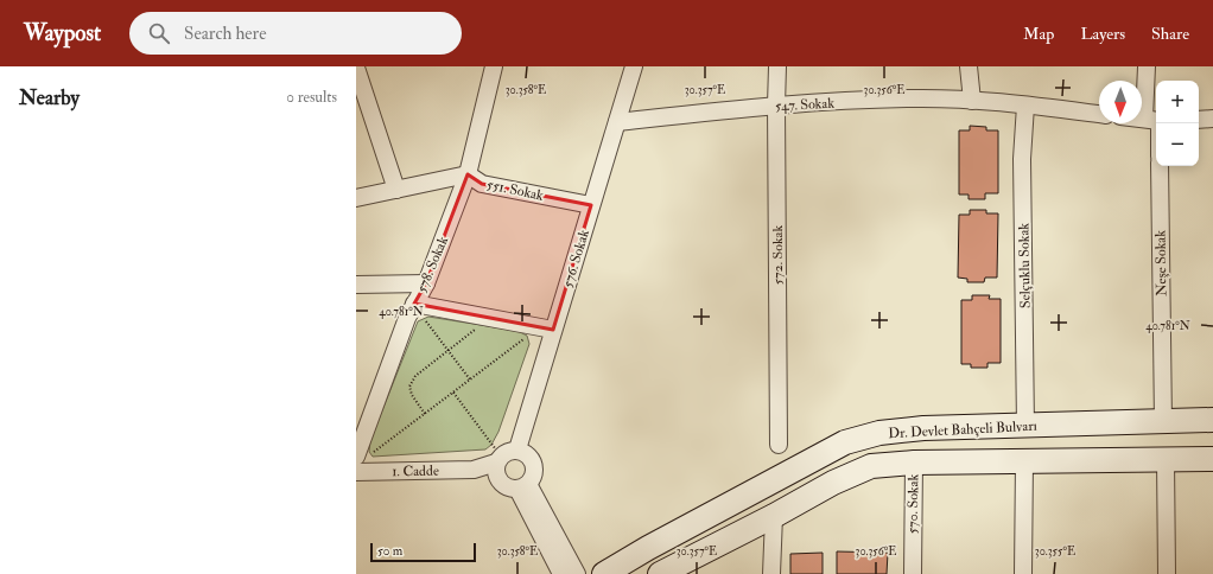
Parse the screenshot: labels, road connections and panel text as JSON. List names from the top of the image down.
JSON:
{
  "streets": {
    "street": [
      "547. Sokak",
      "551. Sokak",
      "572. Sokak",
      "576. Sokak",
      "Neşe Sokak",
      "578. Sokak",
      "Selçuklu Sokak",
      "Dr. Devlet Bahçeli Bulvarı",
      "1. Cadde",
      "570. Sokak"
    ]
  },
  "crossings": [
    ["547. Sokak", "572. Sokak"],
    ["547. Sokak", "576. Sokak"],
    ["547. Sokak", "Selçuklu Sokak"],
    ["551. Sokak", "576. Sokak"],
    ["551. Sokak", "578. Sokak"],
    ["576. Sokak", "1. Cadde"],
    ["Neşe Sokak", "Dr. Devlet Bahçeli Bulvarı"],
    ["Selçuklu Sokak", "Dr. Devlet Bahçeli Bulvarı"]
  ],
  "scale_bar": "50 m",
  "north": "bottom",
  "page": {
    "header": "Waypost",
    "search": "Search here",
    "nav": ["Map", "Layers", "Share"],
    "heading": ["Nearby", "0 results"],
    "map_buttons": ["+", "−"],
    "scale": "50 m"
  },
  "coordinates": [
    "30.358°E",
    "30.357°E",
    "30.356°E",
    "40.781°N",
    "30.355°E"
  ]
}
